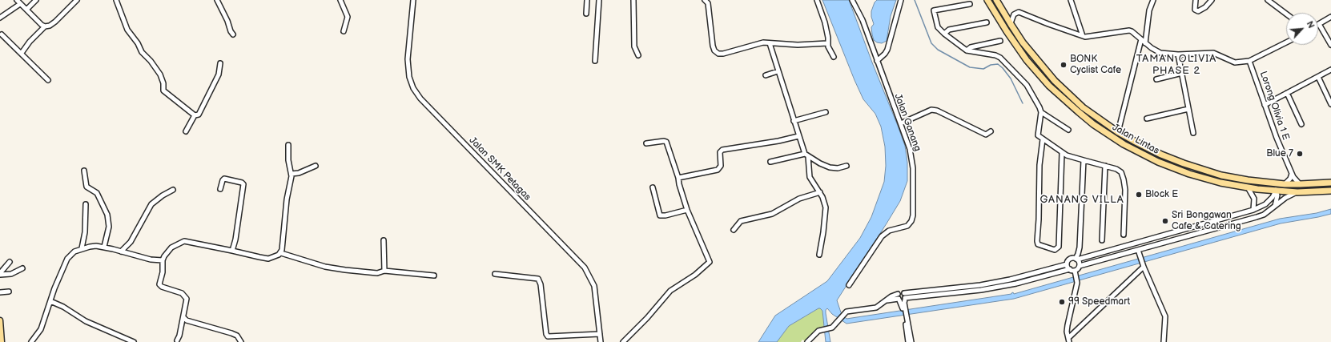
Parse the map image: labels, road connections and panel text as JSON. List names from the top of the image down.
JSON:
{
  "streets": {
    "highway": ["Jalan Lintas"],
    "street": ["Lorong Olivia 1 E", "Jalan Ganang", "Jalan SMK Petagas"]
  },
  "crossings": [
    ["Lorong Olivia 1 E", "Jalan Lintas"]
  ],
  "districts": ["TAMAN OLIVIA PHASE 2", "GANANG VILLA"],
  "places": [
    "BONK Cyclist Cafe",
    "Blue 7",
    "Block E",
    "Sri Bongawan Cafe & Catering",
    "99 Speedmart"
  ],
  "north": "top right"
}
